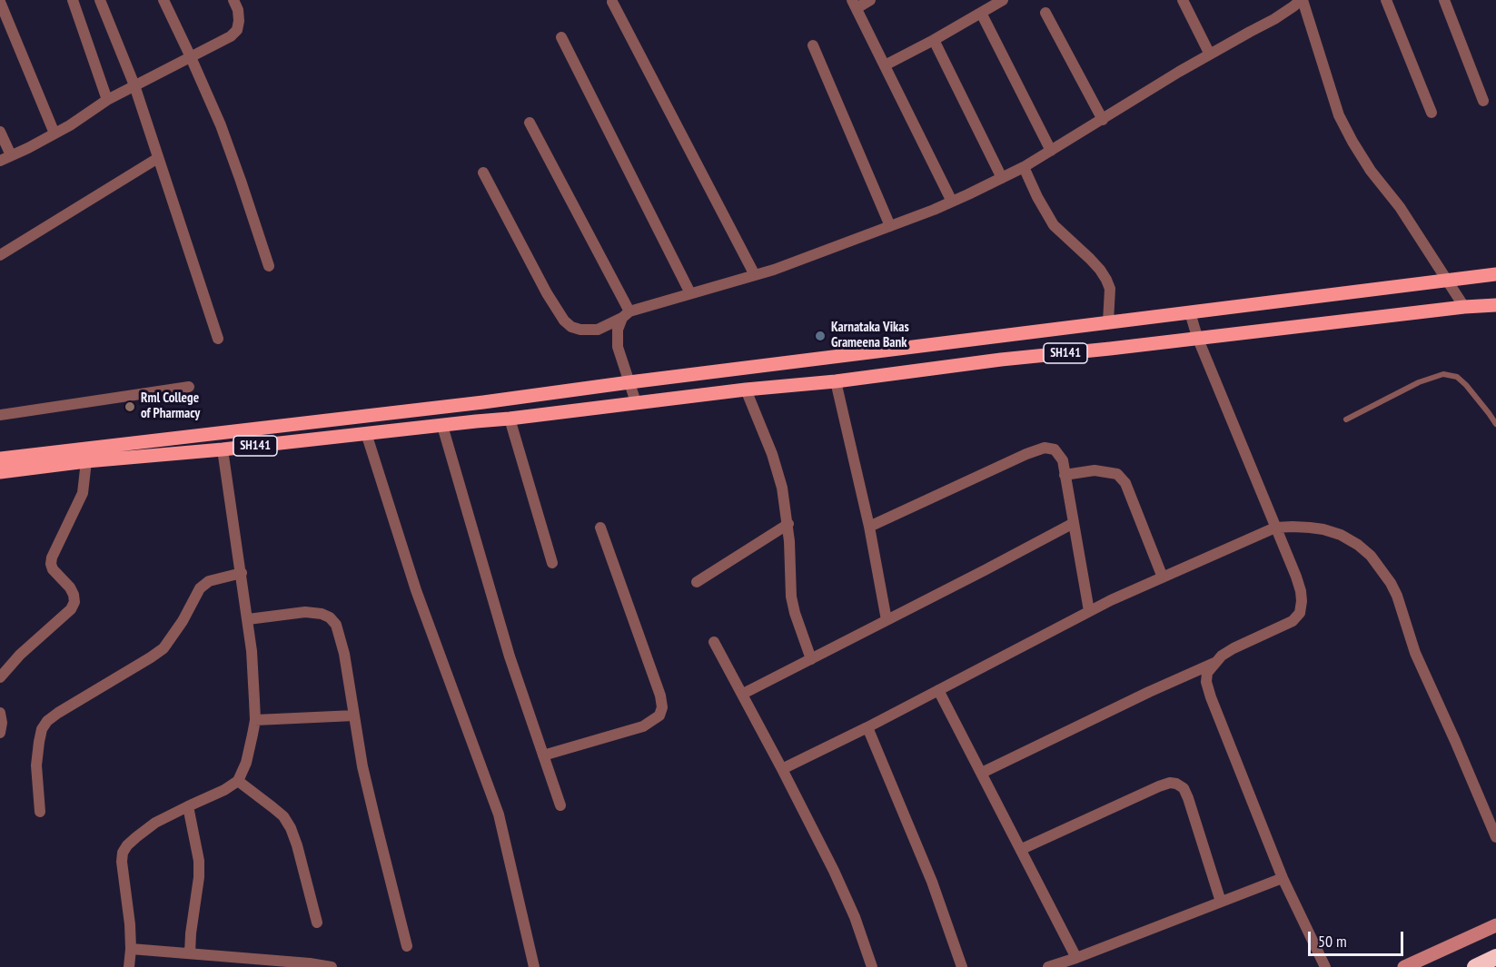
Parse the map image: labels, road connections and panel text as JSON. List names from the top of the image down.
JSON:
{
  "streets": {
    "main road": ["SH141"]
  },
  "places": ["Karnataka Vikas Grameena Bank", "Rml College of Pharmacy"],
  "scale_bar": "50 m"
}
